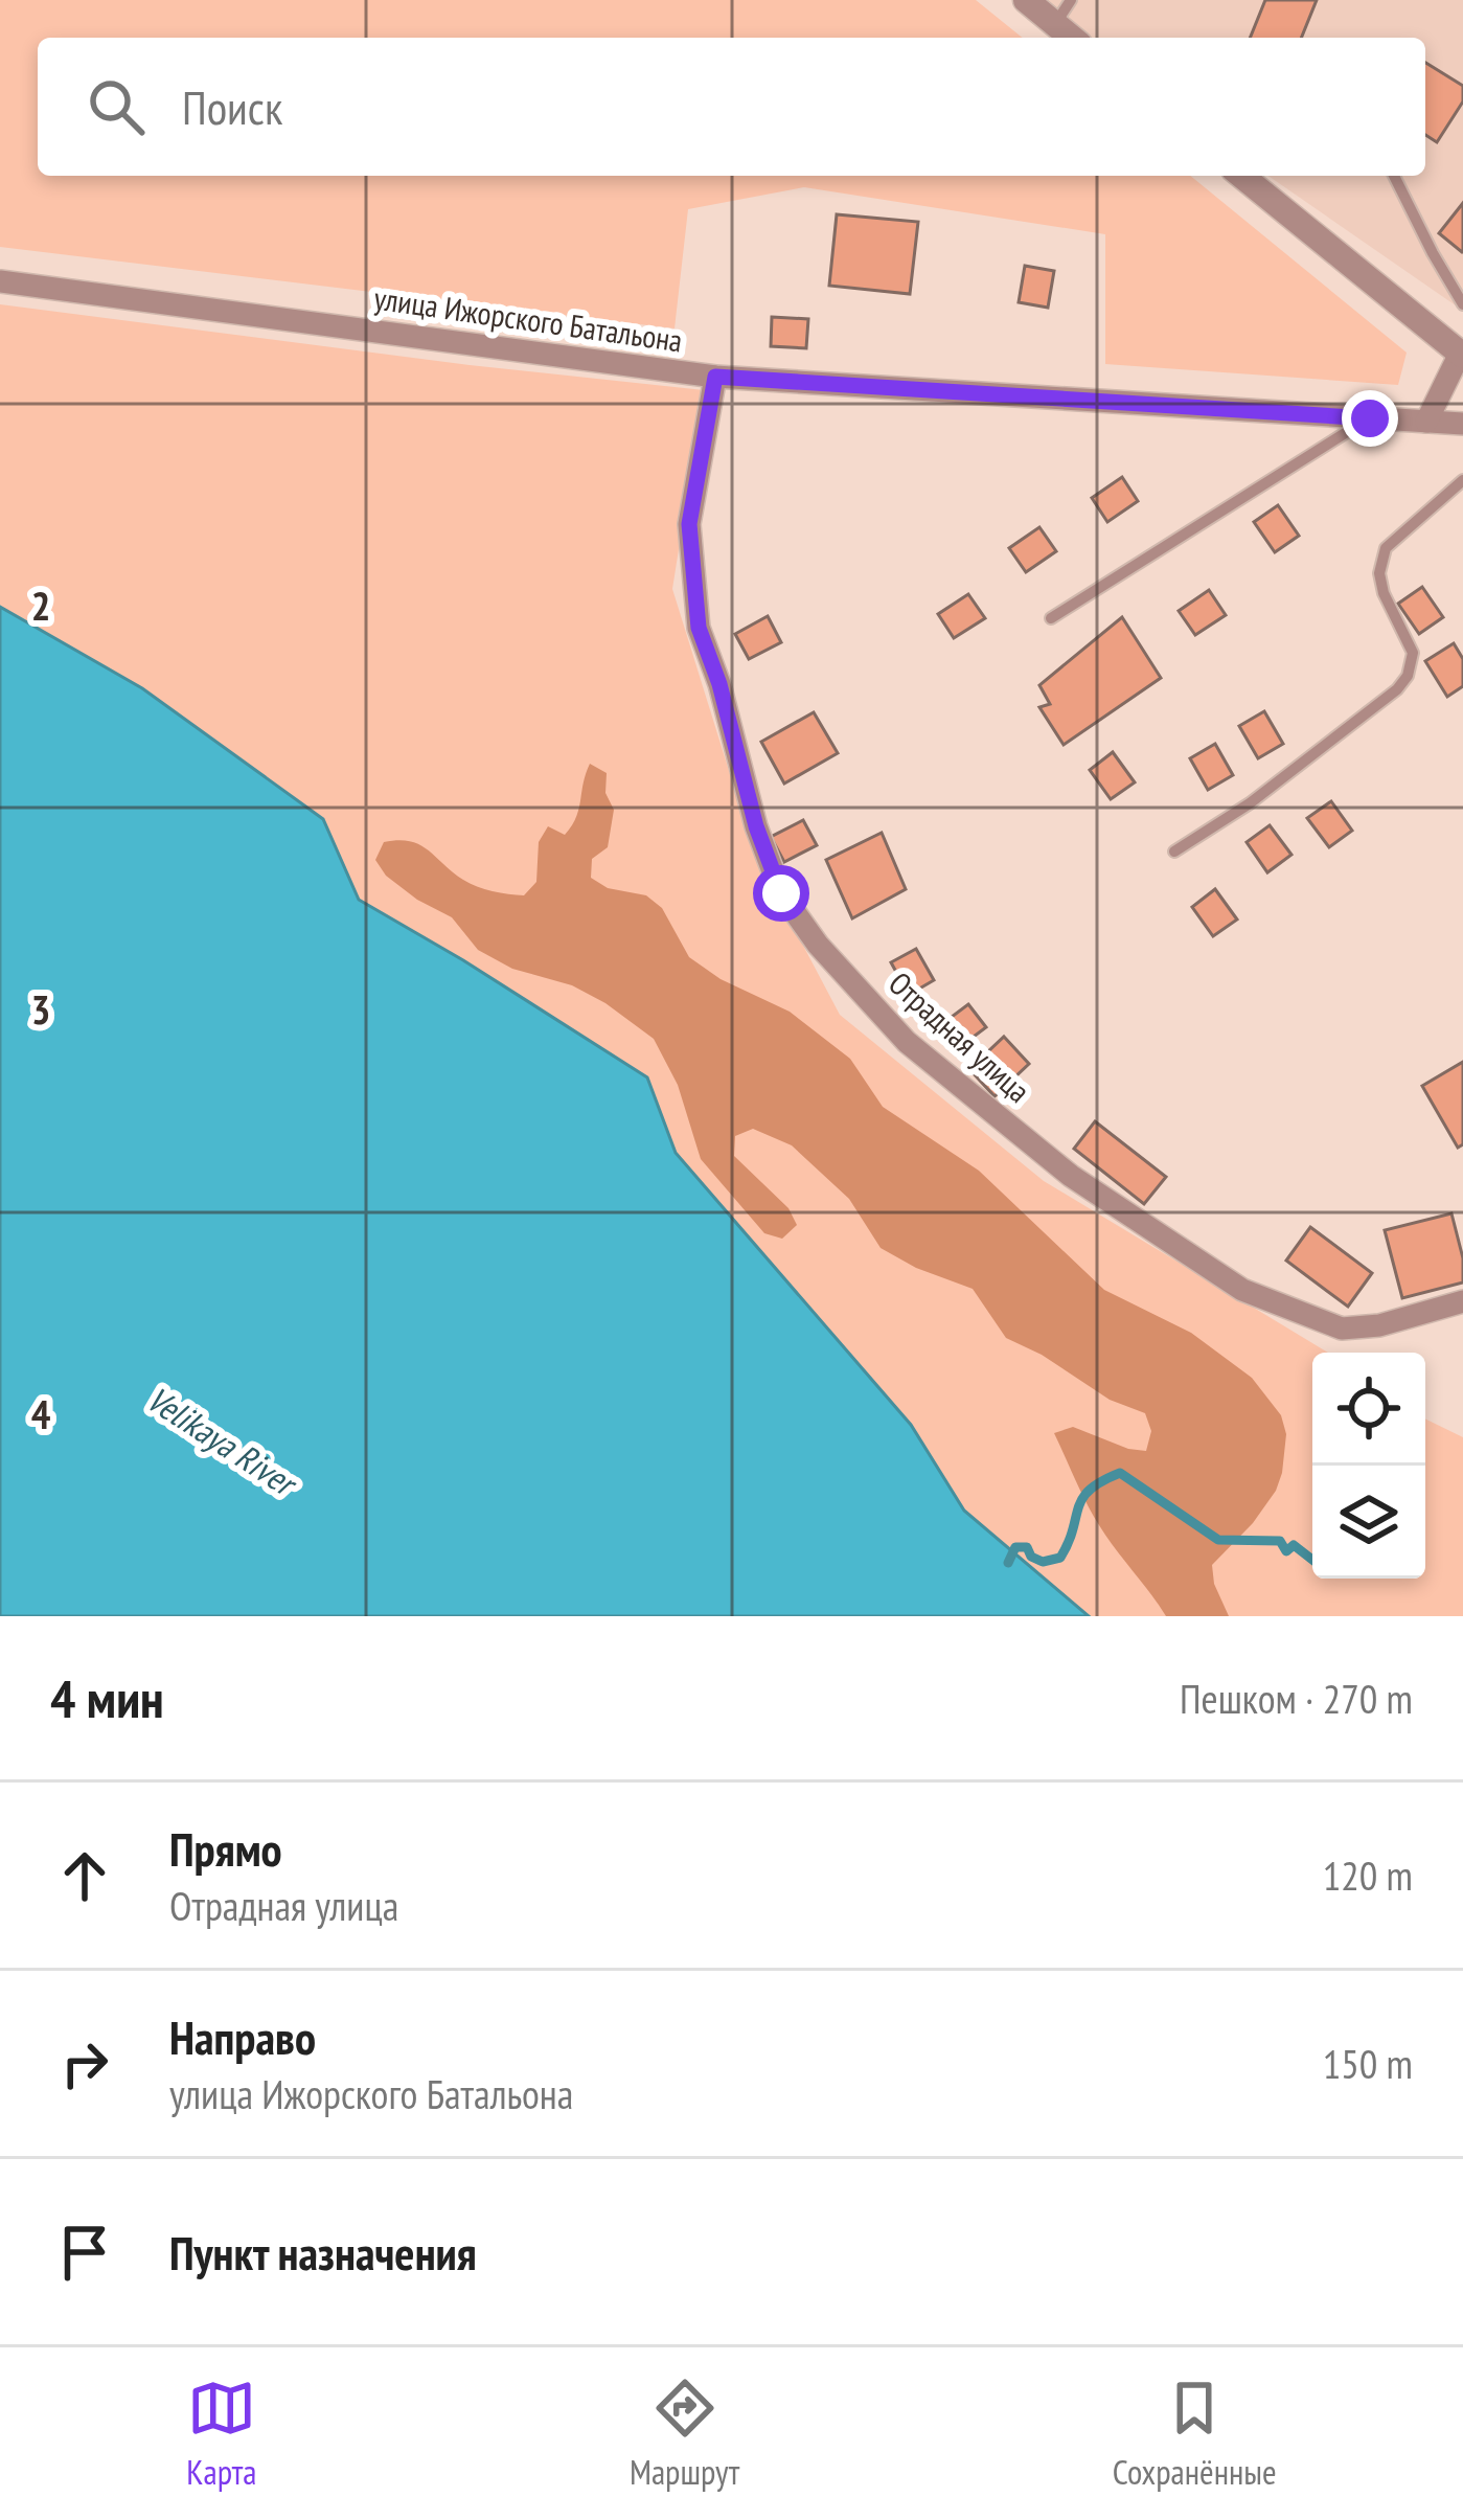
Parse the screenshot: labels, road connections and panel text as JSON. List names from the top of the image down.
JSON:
{
  "streets": {
    "street": ["улица Ижорского Батальона", "Отрадная улица"]
  },
  "crossings": [
    ["улица Ижорского Батальона", "Отрадная улица"]
  ],
  "water": ["Velikaya River"],
  "page": {
    "search": "Поиск",
    "heading": ["4 мин", "Пешком · 270 m"],
    "list": [
      ["Прямо", "Отрадная улица", "120 m"],
      ["Направо", "улица Ижорского Батальона", "150 m"],
      "Пункт назначения"
    ],
    "nav": ["Карта", "Маршрут", "Сохранённые"]
  },
  "grid": {
    "rows": ["2", "3", "4"]
  }
}
